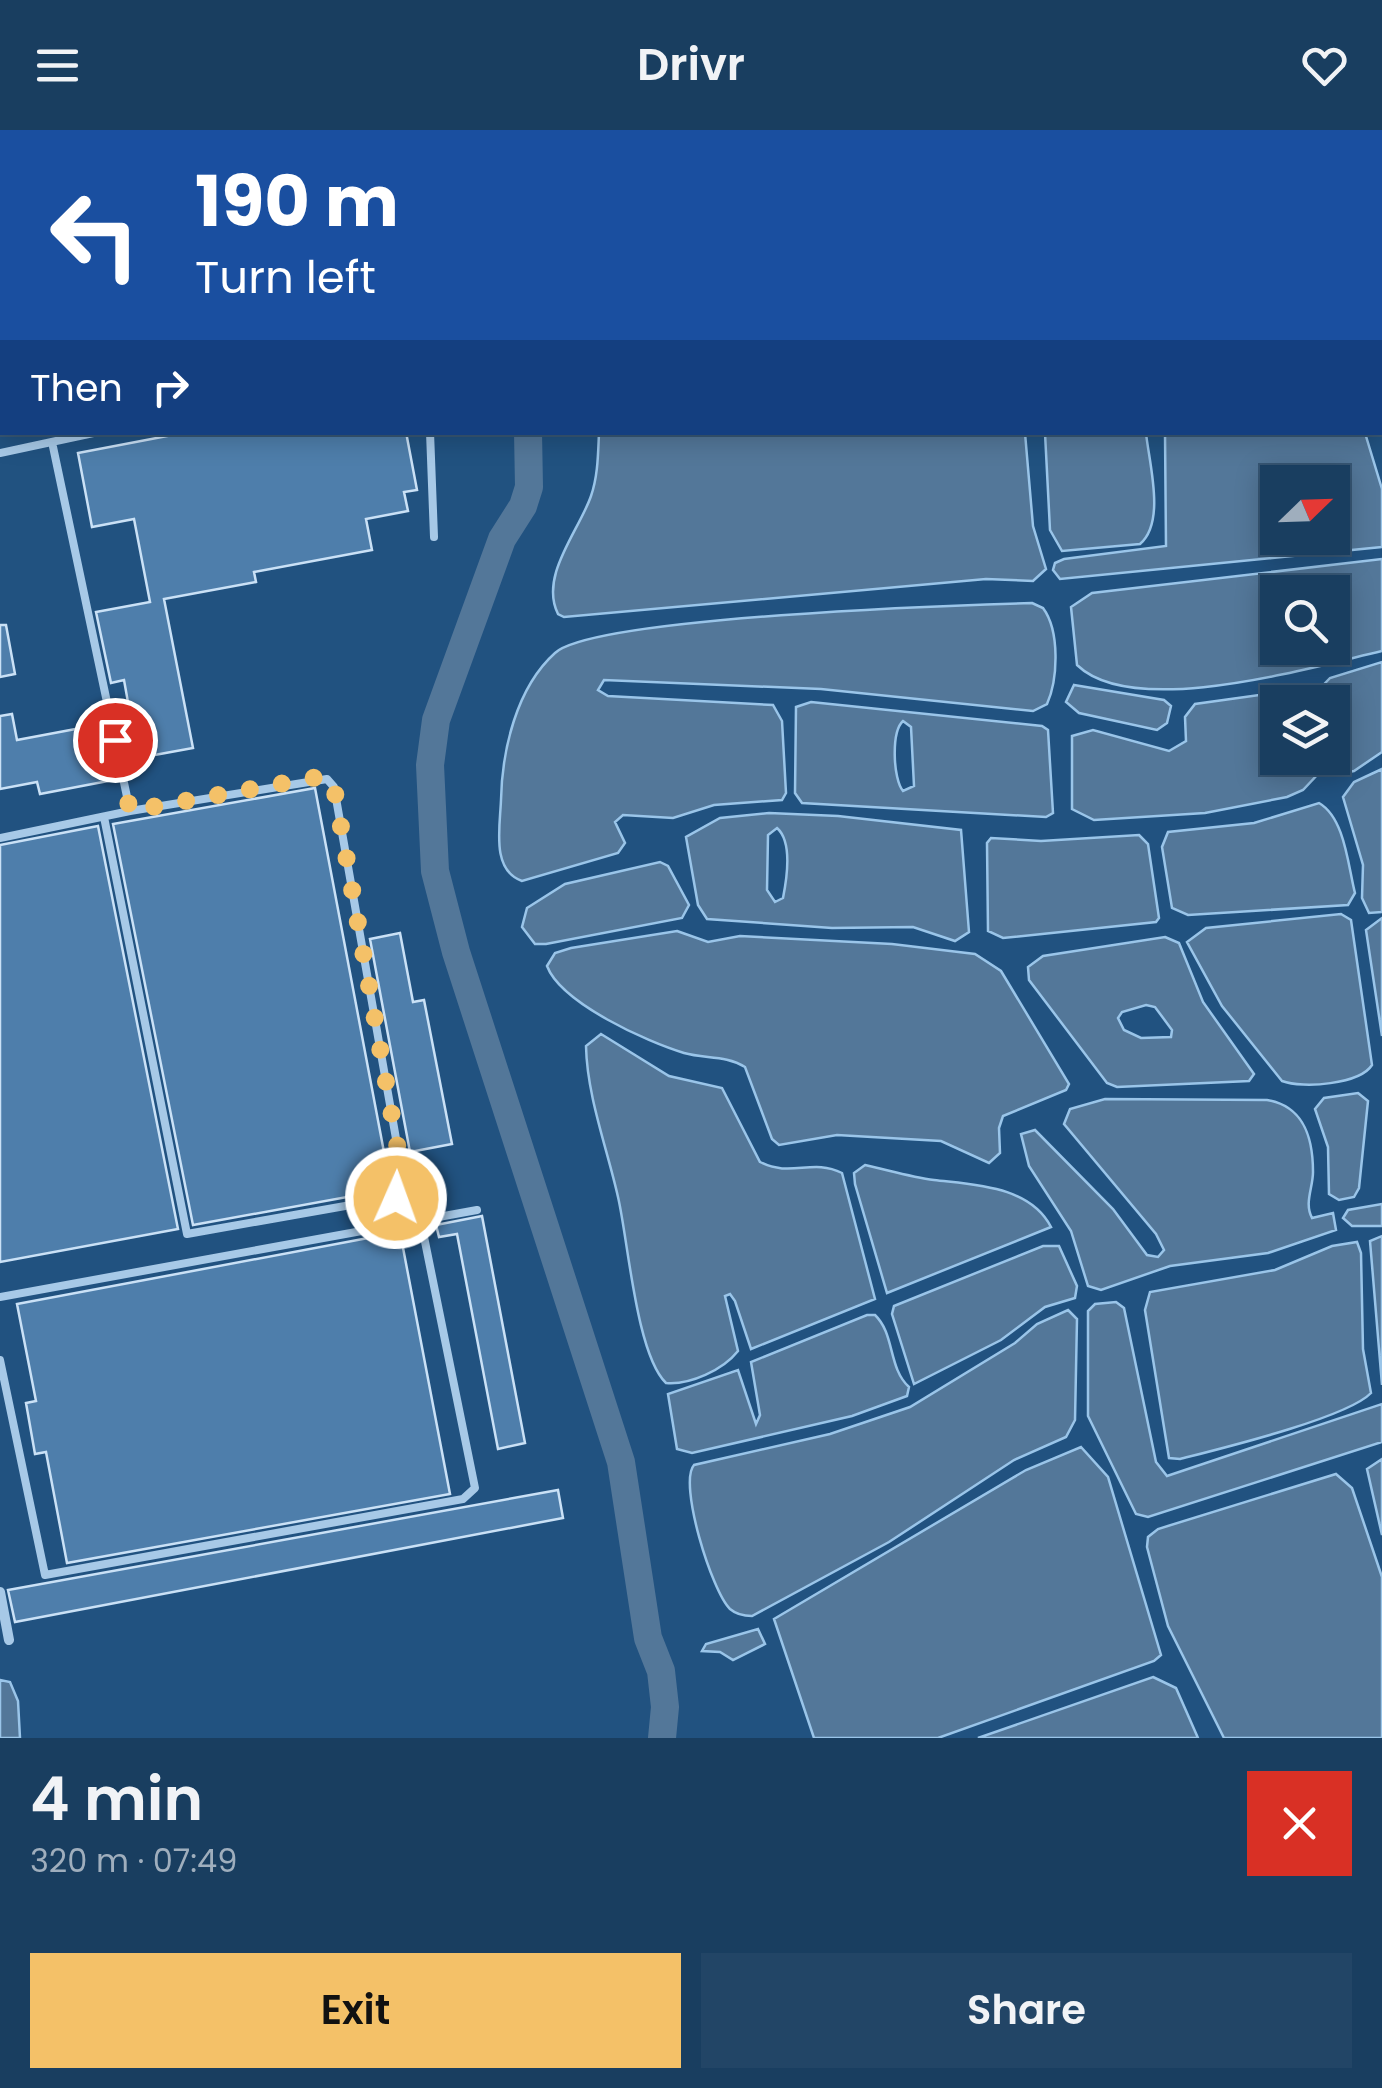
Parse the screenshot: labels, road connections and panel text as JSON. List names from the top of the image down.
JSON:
{
  "north": "top right",
  "page": {
    "header": "Drivr",
    "turn": ["190 m", "Turn left"],
    "then": "Then",
    "heading": ["4 min", "320 m · 07:49"],
    "buttons": ["Exit", "Share"]
  }
}
